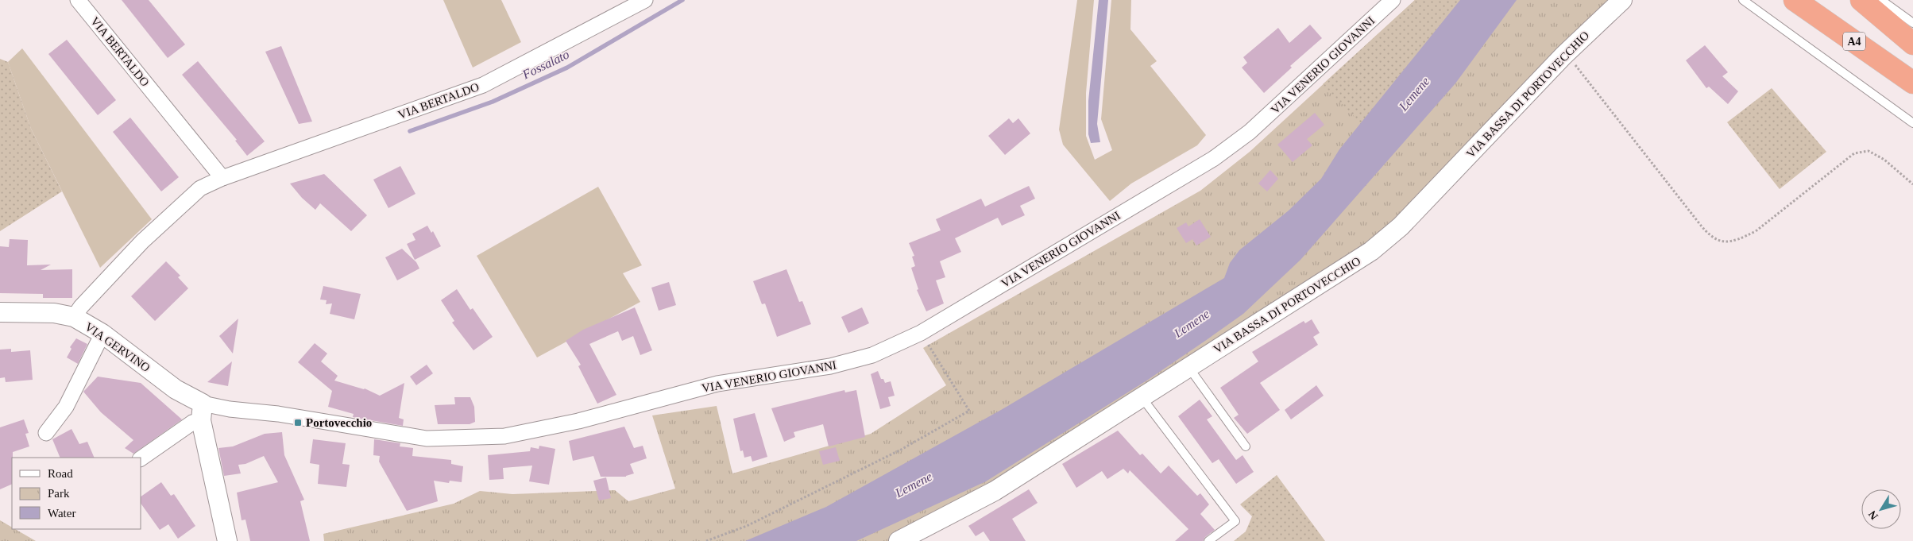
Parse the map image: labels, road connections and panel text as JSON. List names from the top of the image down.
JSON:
{
  "streets": {
    "highway": ["A4"],
    "street": [
      "VIA BERTALDO",
      "VIA VENERIO GIOVANNI",
      "VIA BASSA DI PORTOVECCHIO",
      "VIA GERVINO"
    ]
  },
  "crossings": [
    ["VIA BERTALDO", "VIA GERVINO"],
    ["VIA VENERIO GIOVANNI", "VIA GERVINO"]
  ],
  "water": ["Fossalato", "Lemene"],
  "places": {
    "transit": ["Portovecchio"]
  },
  "legend": ["Road", "Park", "Water"],
  "north": "bottom left"
}
